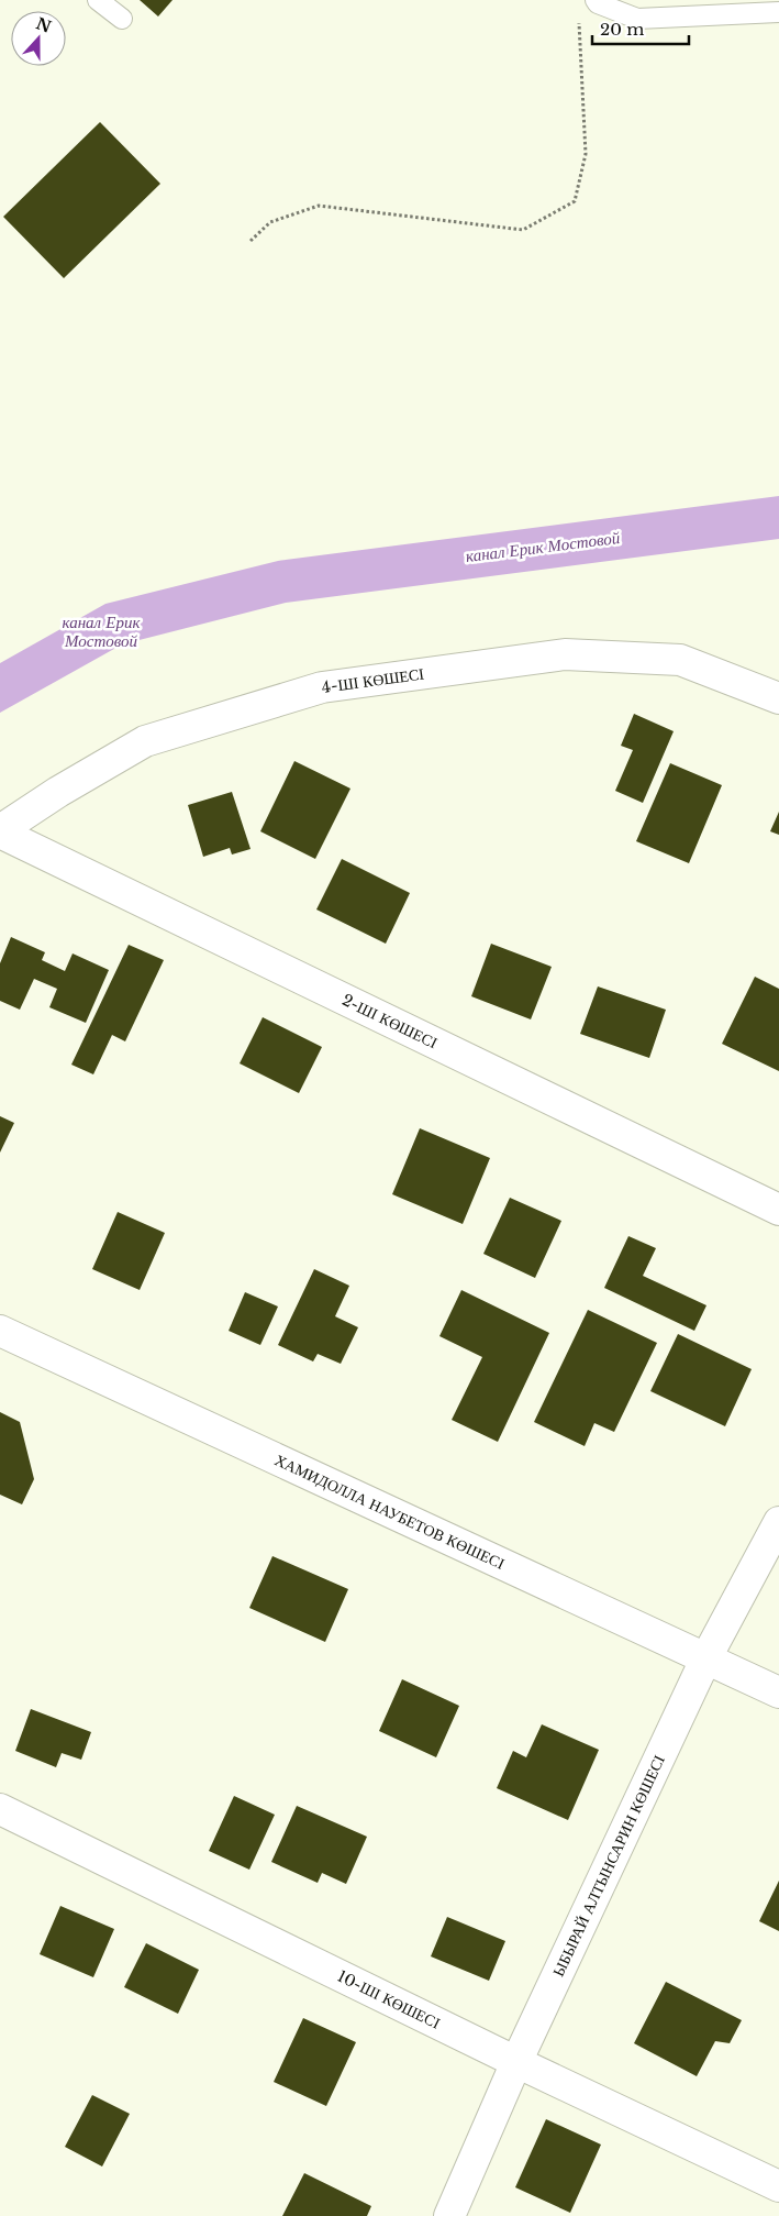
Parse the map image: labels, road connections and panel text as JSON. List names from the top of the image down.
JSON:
{
  "streets": {
    "street": [
      "4-ШІ КӨШЕСІ",
      "2-ШІ КӨШЕСІ",
      "ХАМИДОЛЛА НАУБЕТОВ КӨШЕСІ",
      "ЫБЫРАЙ АЛТЫНСАРИН КӨШЕСІ",
      "10-ШІ КӨШЕСІ"
    ]
  },
  "crossings": [
    ["4-ШІ КӨШЕСІ", "2-ШІ КӨШЕСІ"],
    ["ХАМИДОЛЛА НАУБЕТОВ КӨШЕСІ", "ЫБЫРАЙ АЛТЫНСАРИН КӨШЕСІ"],
    ["ЫБЫРАЙ АЛТЫНСАРИН КӨШЕСІ", "10-ШІ КӨШЕСІ"]
  ],
  "water": ["канал Ерик Мостовой"],
  "scale_bar": "20 m",
  "north": "top"
}
